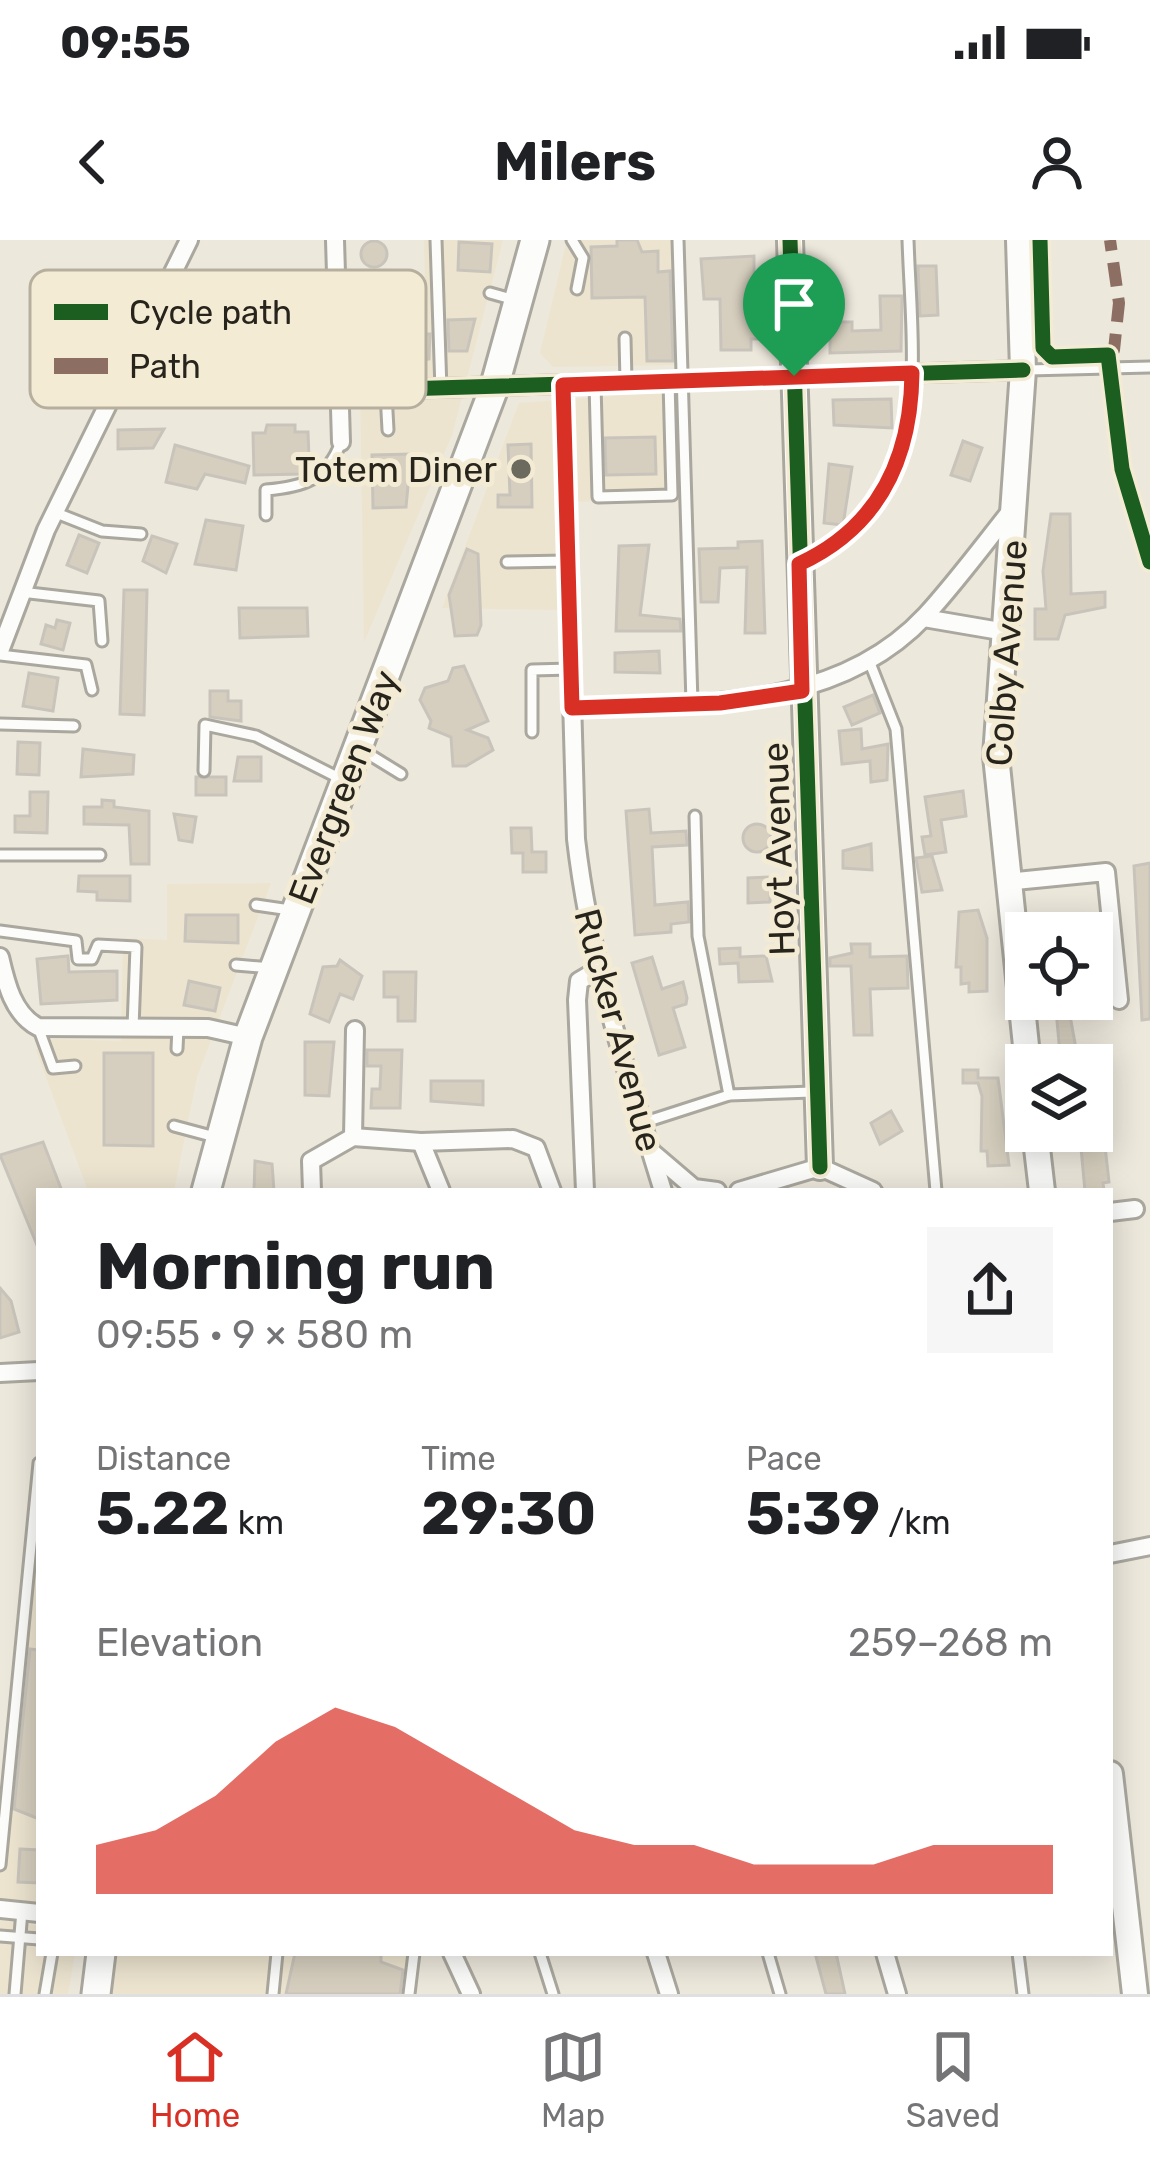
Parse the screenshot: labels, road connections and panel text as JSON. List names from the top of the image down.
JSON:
{
  "streets": {
    "main road": ["Colby Avenue", "Evergreen Way", "Hoyt Avenue"],
    "street": ["Rucker Avenue"]
  },
  "places": ["Totem Diner"],
  "legend": ["Cycle path", "Path"],
  "page": {
    "status": "09:55",
    "header": "Milers",
    "heading": ["Morning run", "09:55 · 9 × 580 m"],
    "stats": [
      ["Distance", "5.22 km"],
      ["Time", "29:30"],
      ["Pace", "5:39 /km"]
    ],
    "chart": ["Elevation", "259–268 m"],
    "tabs": ["Home", "Map", "Saved"]
  }
}
